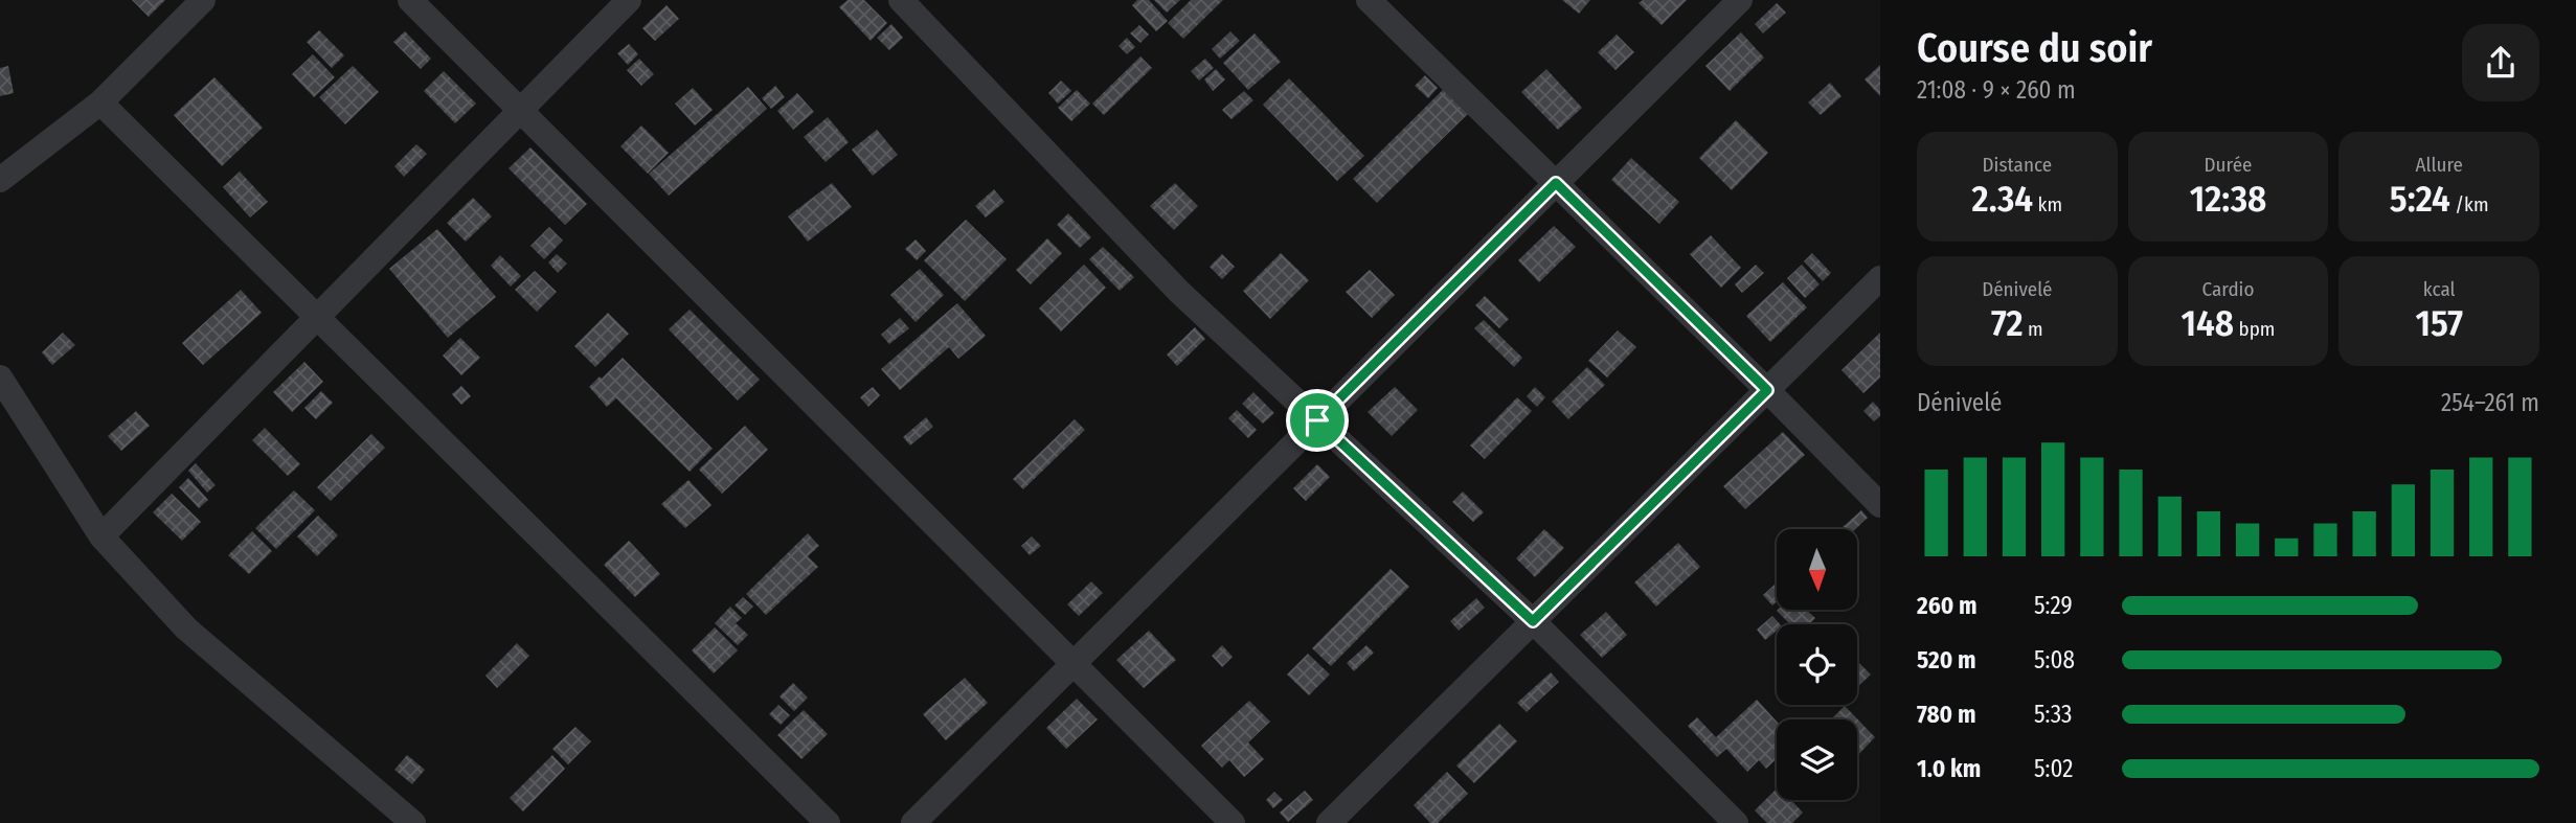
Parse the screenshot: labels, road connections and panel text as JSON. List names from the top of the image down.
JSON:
{
  "north": "bottom",
  "page": {
    "heading": ["Course du soir", "21:08 · 9 × 260 m"],
    "stats": [
      ["Distance", "2.34 km"],
      ["Durée", "12:38"],
      ["Allure", "5:24 /km"],
      ["Dénivelé", "72 m"],
      ["Cardio", "148 bpm"],
      ["kcal", "157"]
    ],
    "chart": ["Dénivelé", "254–261 m"],
    "list": [
      {
        "name": "260 m",
        "note": "5:29"
      },
      {
        "name": "520 m",
        "note": "5:08"
      },
      {
        "name": "780 m",
        "note": "5:33"
      },
      {
        "name": "1.0 km",
        "note": "5:02"
      }
    ]
  }
}
